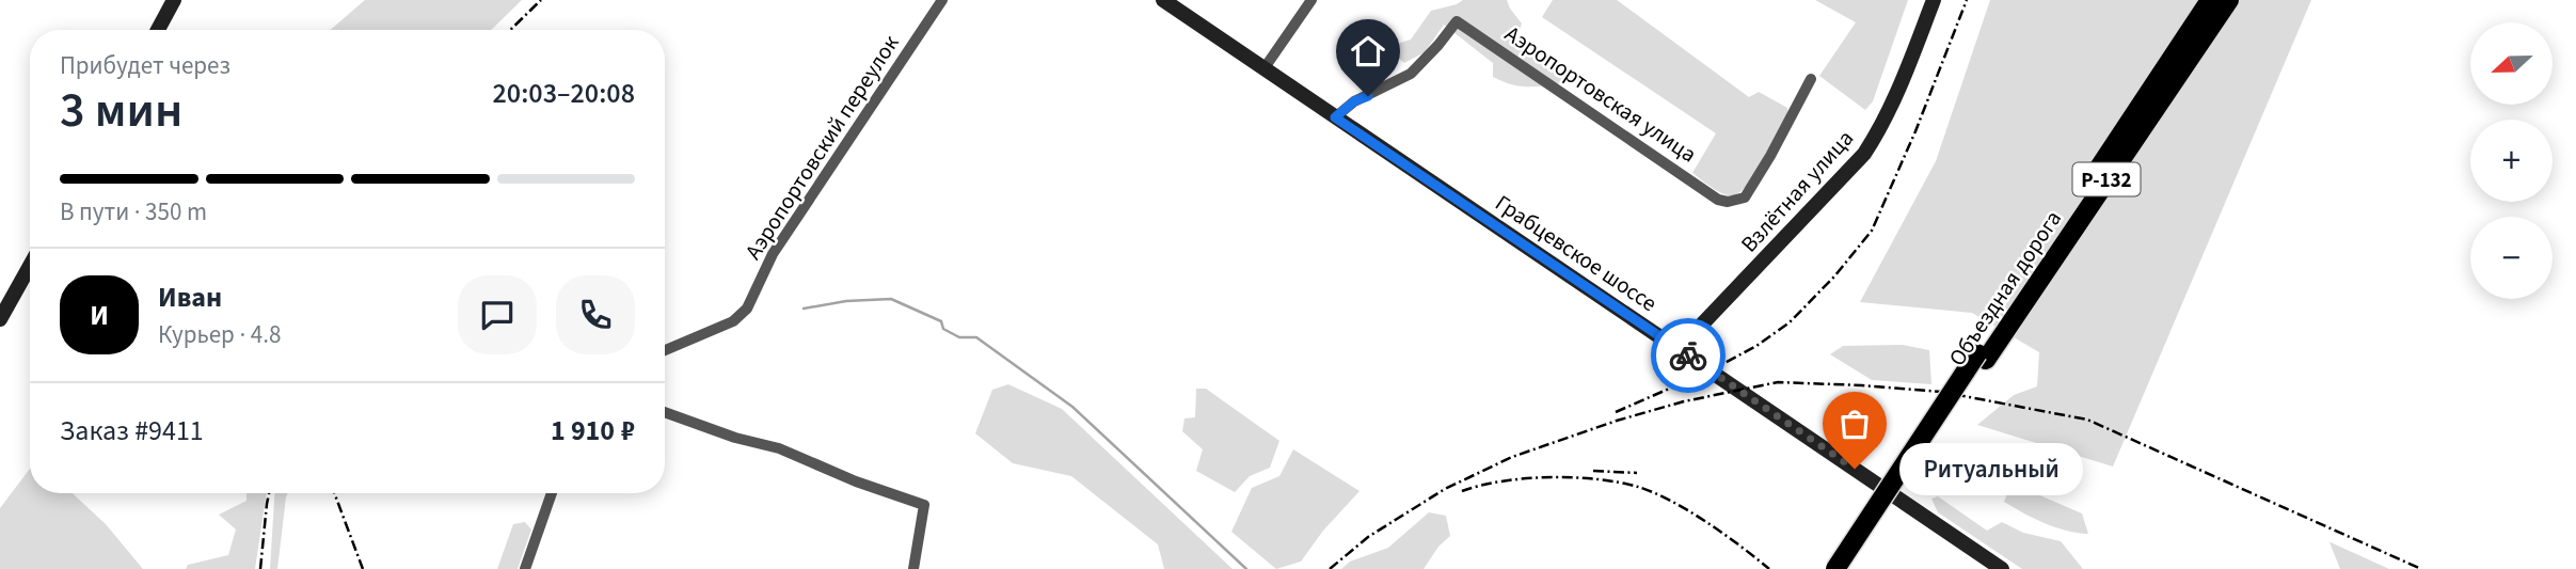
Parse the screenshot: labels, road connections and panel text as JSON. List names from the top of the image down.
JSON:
{
  "streets": {
    "highway": ["Р-132", "Объездная дорога"],
    "main road": ["Взлётная улица", "Грабцевское шоссе"],
    "street": ["Аэропортовская улица", "Аэропортовский переулок"]
  },
  "crossings": [
    ["Аэропортовская улица", "Грабцевское шоссе"],
    ["Взлётная улица", "Грабцевское шоссе"]
  ],
  "places": ["Ритуальный"],
  "north": "left",
  "page": {
    "map_buttons": ["+", "−"],
    "heading": ["3 мин", "Прибудет через", "20:03–20:08"],
    "panel": [
      "Иван",
      "Курьер · 4.8",
      "Заказ #9411",
      "1 910 ₽"
    ],
    "bar": "В пути · 350 m",
    "round": "И",
    "bubble": "Ритуальный"
  }
}
